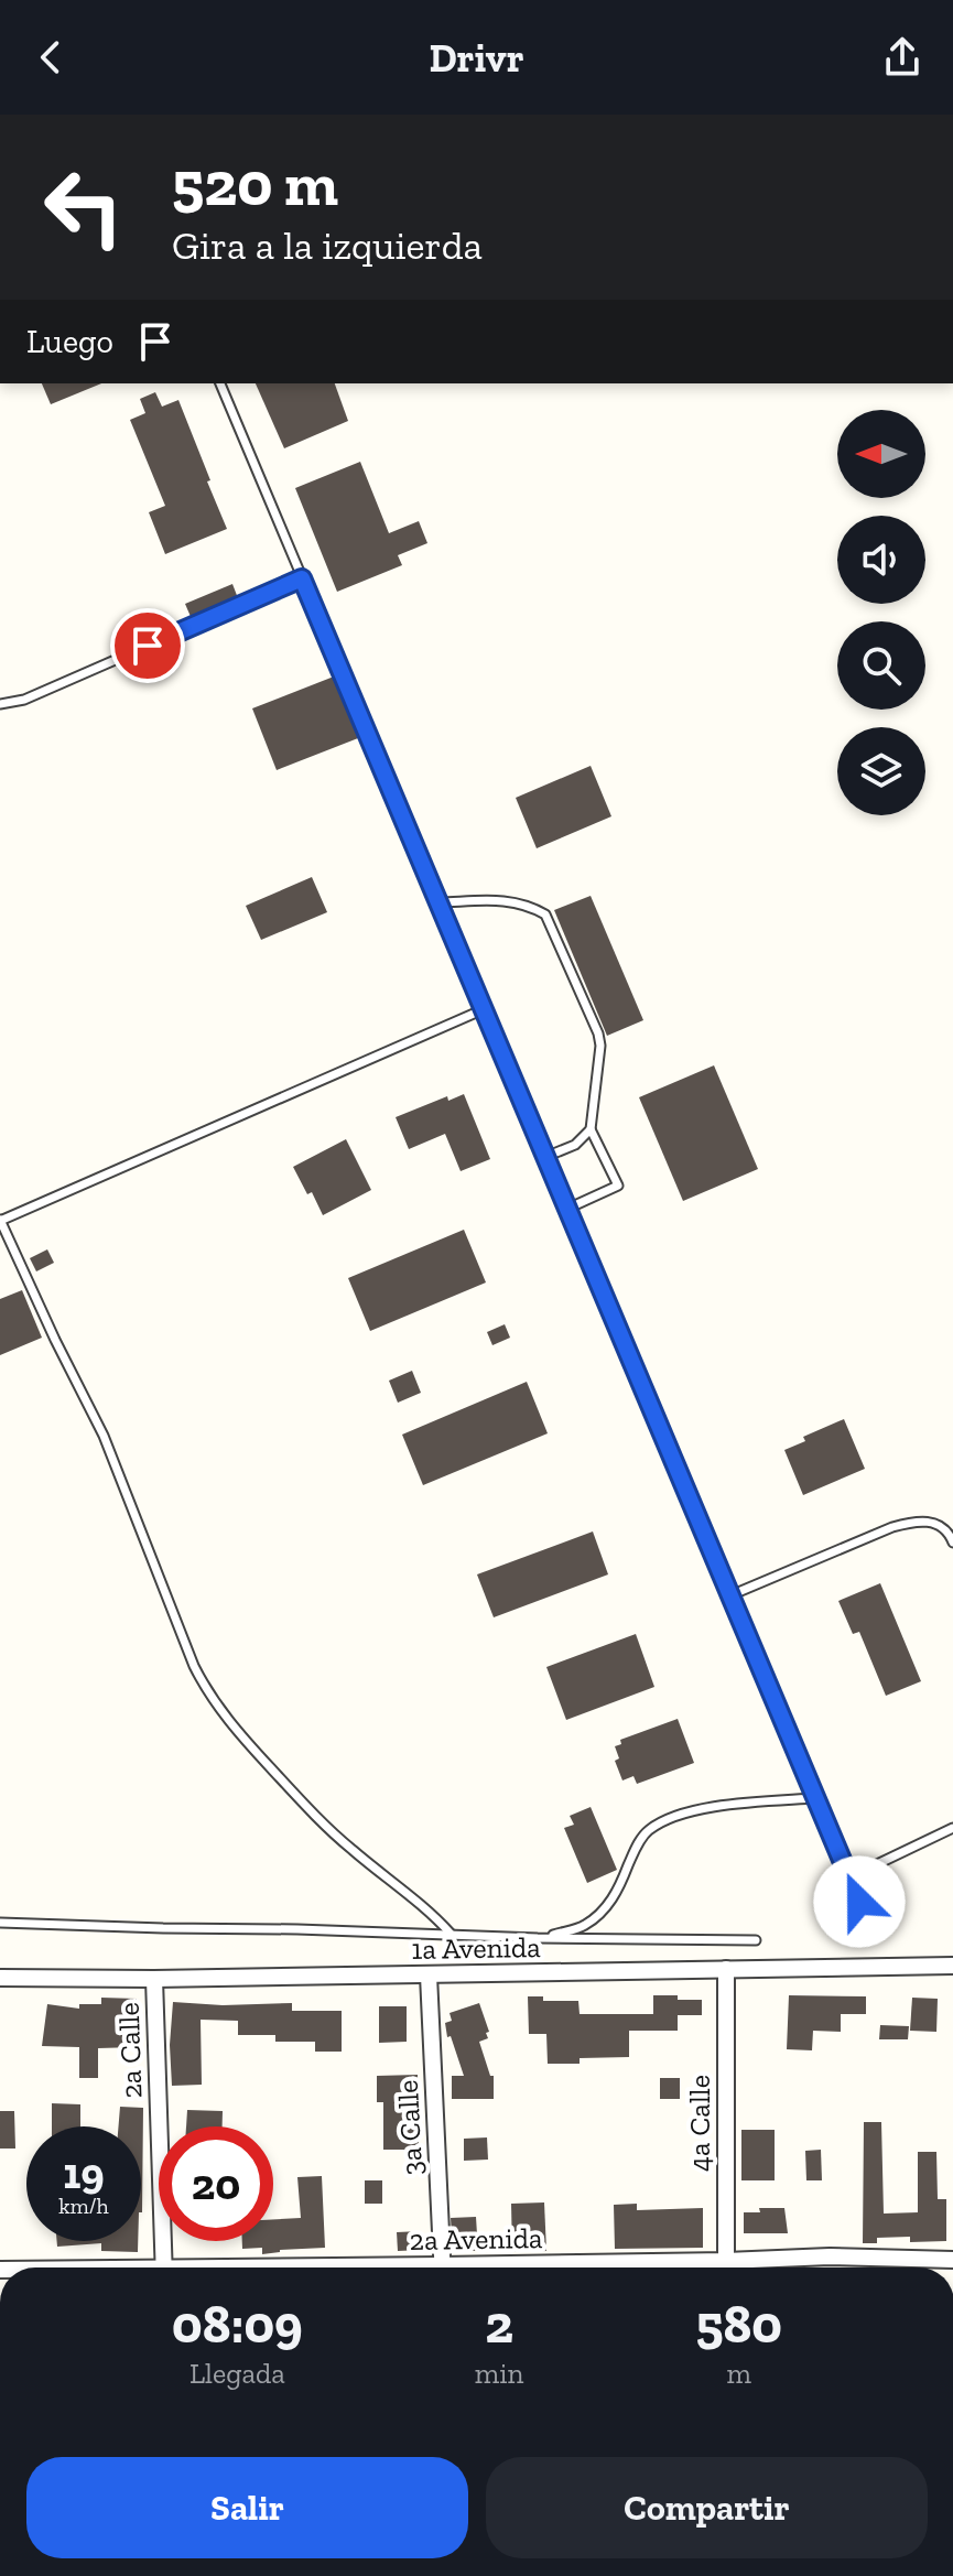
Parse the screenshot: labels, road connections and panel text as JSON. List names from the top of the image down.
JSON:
{
  "streets": {
    "street": [
      "1a Avenida",
      "2a Calle",
      "4a Calle",
      "3a Calle",
      "2a Avenida"
    ]
  },
  "crossings": [
    ["1a Avenida", "2a Calle"],
    ["1a Avenida", "4a Calle"],
    ["1a Avenida", "3a Calle"],
    ["4a Calle", "2a Avenida"]
  ],
  "north": "left",
  "page": {
    "header": "Drivr",
    "turn": ["520 m", "Gira a la izquierda"],
    "then": "Luego",
    "speed": "19 km/h",
    "limit": "20",
    "eta": [
      "08:09",
      "Llegada",
      "2",
      "min",
      "580",
      "m"
    ],
    "buttons": ["Salir", "Compartir"]
  }
}
